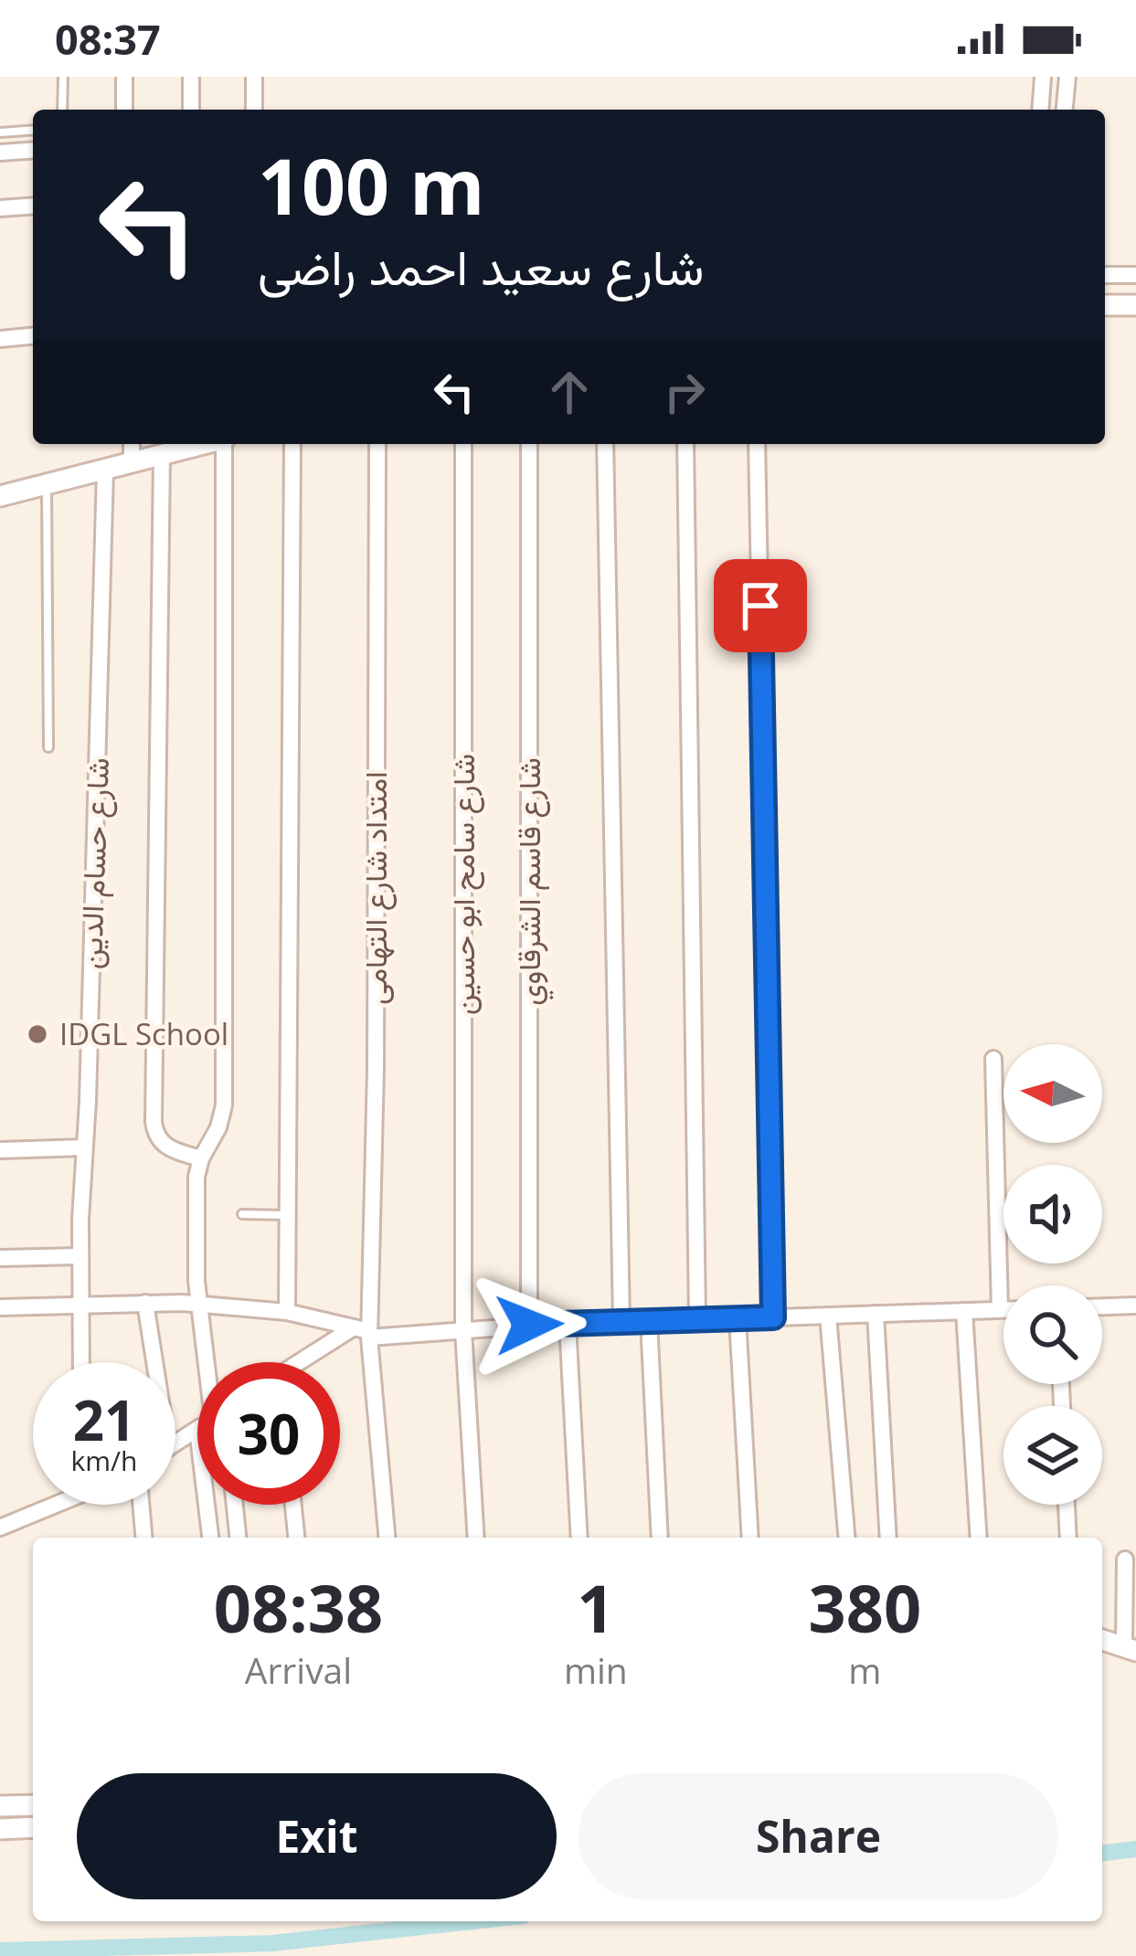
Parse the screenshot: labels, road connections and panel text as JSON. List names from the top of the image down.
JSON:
{
  "streets": {
    "street": [
      "شارع حسام الدين",
      "شارع قاسم الشرقاوي",
      "شارع سامح ابو حسين",
      "امتداد شارع التهامى"
    ]
  },
  "places": ["IDGL School"],
  "north": "left",
  "page": {
    "status": "08:37",
    "turn": ["100 m", "شارع سعيد احمد راضى"],
    "speed": "21 km/h",
    "limit": "30",
    "eta": [
      "08:38",
      "Arrival",
      "1",
      "min",
      "380",
      "m"
    ],
    "buttons": ["Exit", "Share"]
  }
}
